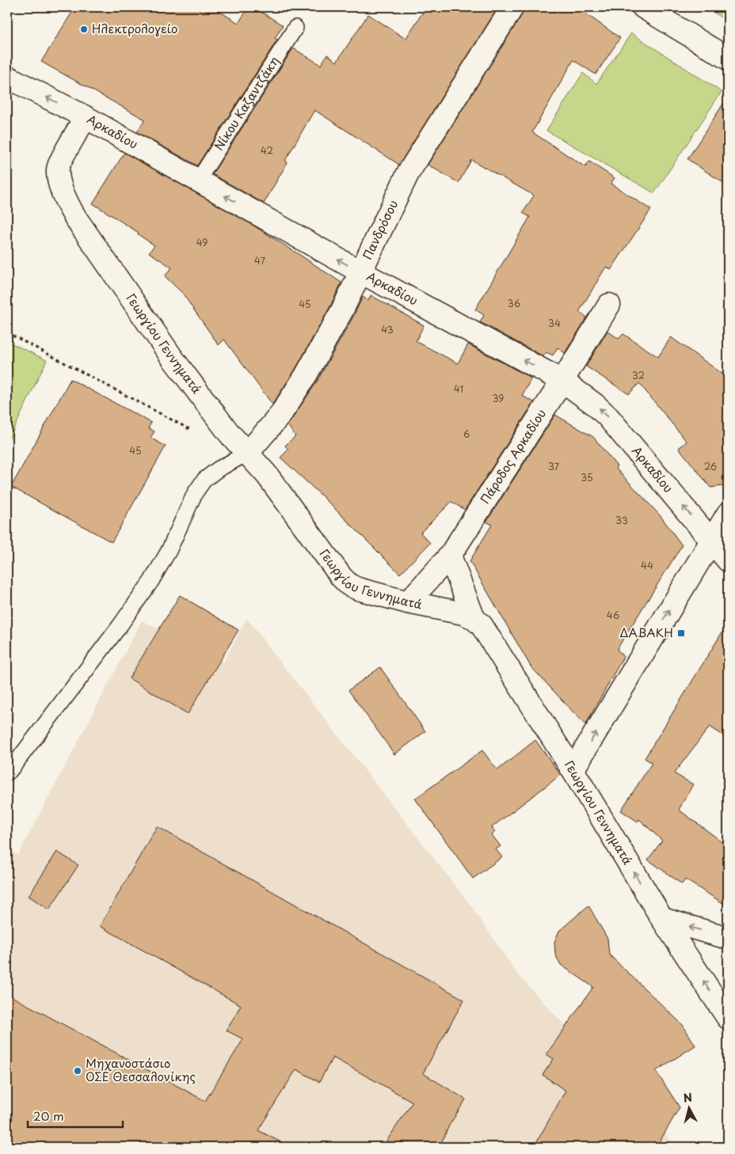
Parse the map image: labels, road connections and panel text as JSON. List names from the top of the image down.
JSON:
{
  "streets": {
    "street": [
      "Αρκαδίου",
      "Πανδρόσου",
      "Γεωργίου Γεννηματά",
      "Πάροδος Αρκαδίου"
    ],
    "lane": ["Νίκου Καζαντζάκη"]
  },
  "crossings": [
    ["Νίκου Καζαντζάκη", "Αρκαδίου"],
    ["Αρκαδίου", "Πανδρόσου"],
    ["Αρκαδίου", "Γεωργίου Γεννηματά"],
    ["Αρκαδίου", "Πάροδος Αρκαδίου"],
    ["Πανδρόσου", "Γεωργίου Γεννηματά"],
    ["Γεωργίου Γεννηματά", "Πάροδος Αρκαδίου"]
  ],
  "one_way": ["Αρκαδίου"],
  "places": {
    "other": ["Ηλεκτρολογείο", "Μηχανοστάσιο ΟΣΕ Θεσσαλονίκης"],
    "transit": ["ΔΑΒΑΚΗ"]
  },
  "house_numbers": [
    "42",
    "49",
    "47",
    "36",
    "45",
    "34",
    "43",
    "32",
    "41",
    "39",
    "6",
    "45",
    "37",
    "26",
    "35",
    "33",
    "44",
    "46"
  ],
  "scale_bar": "20 m",
  "north": "top"
}
